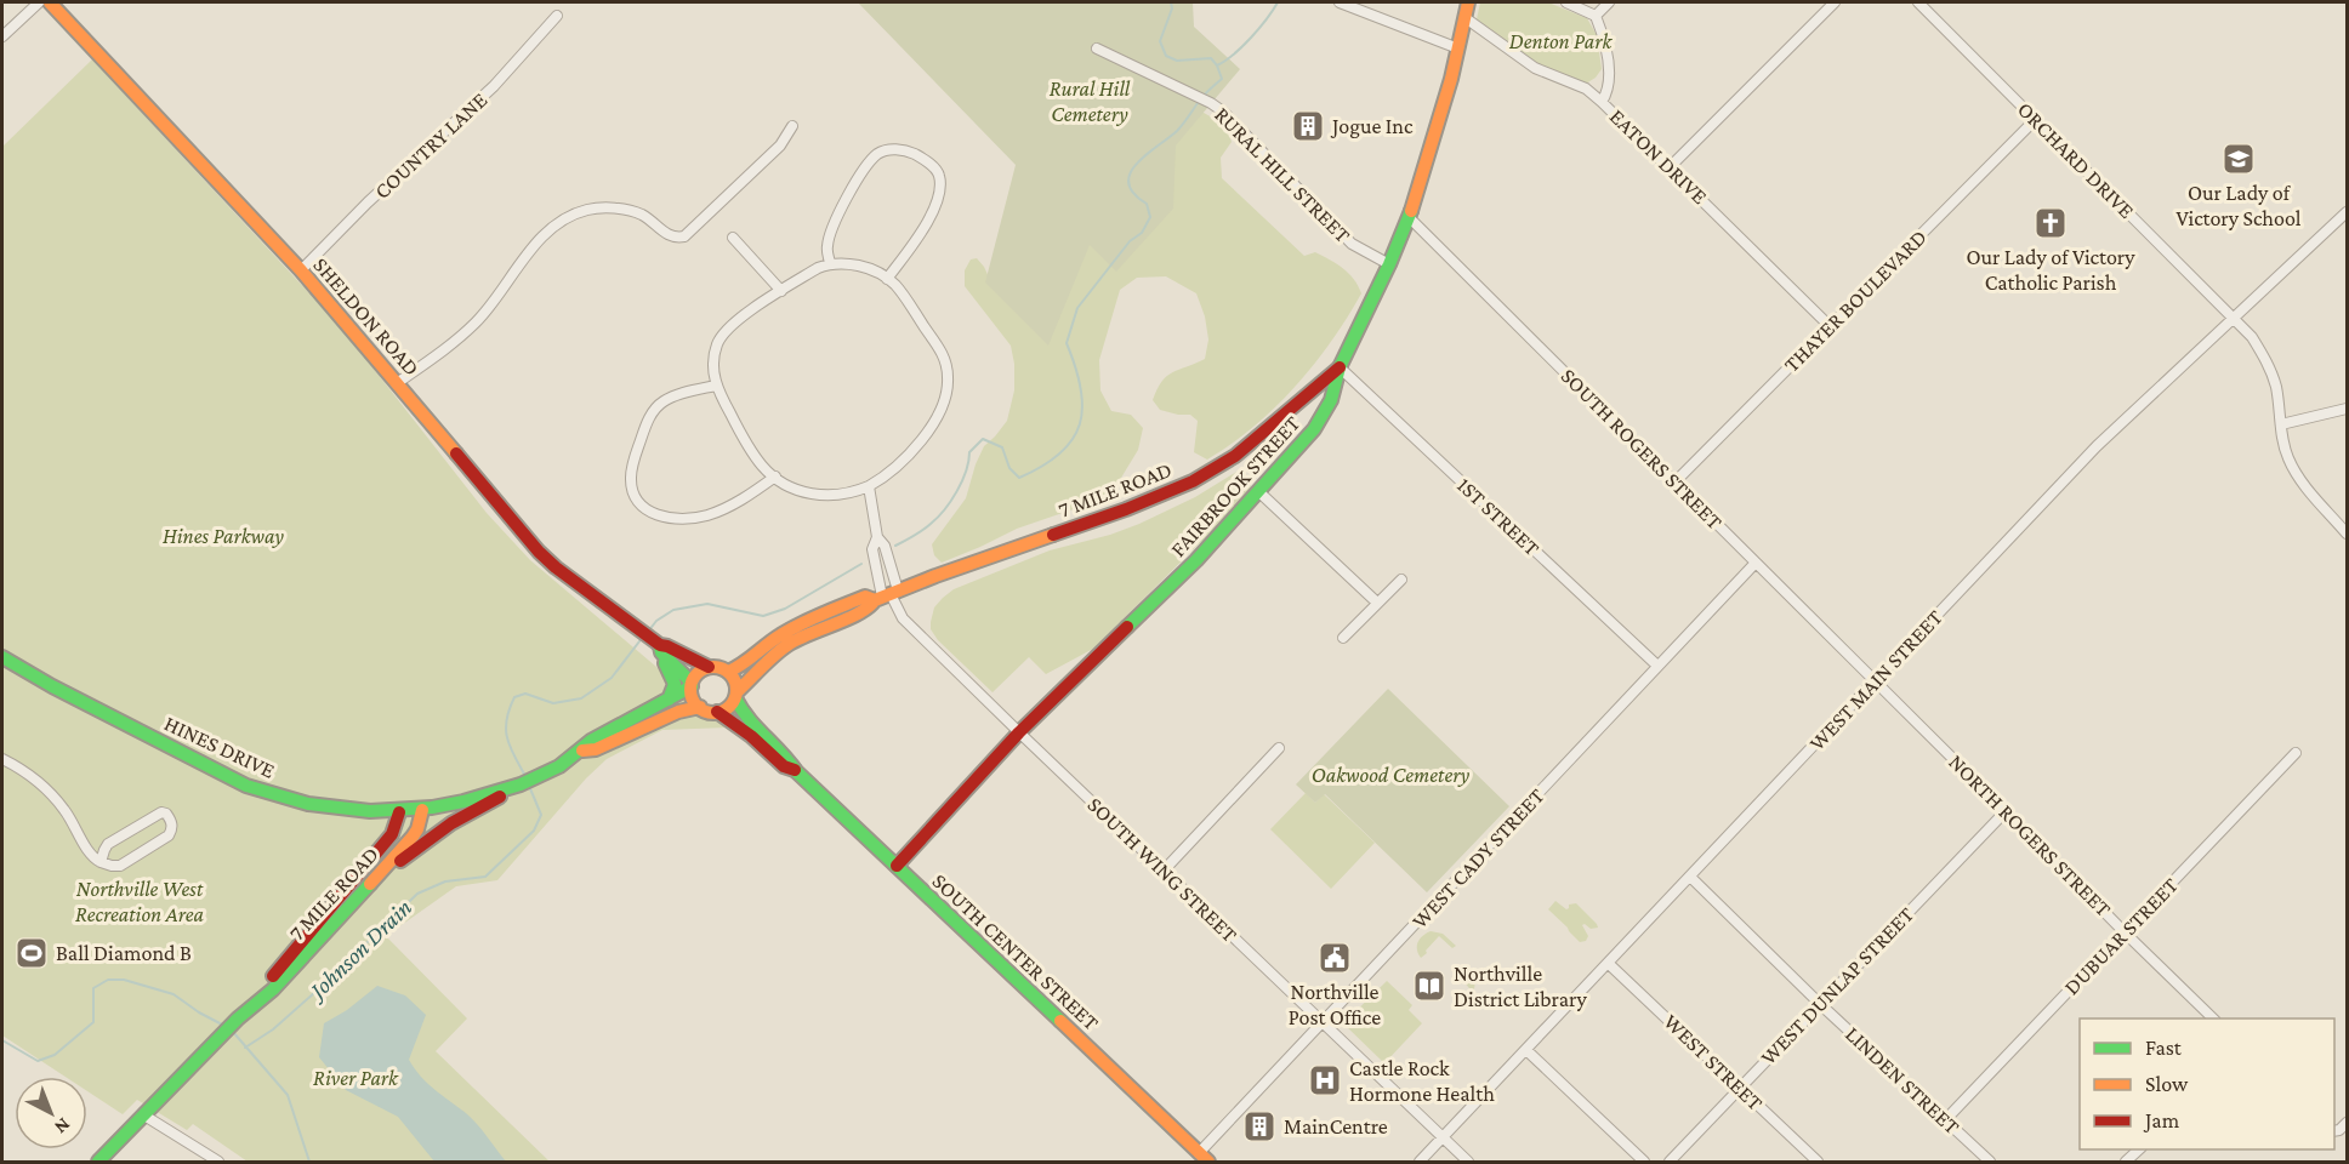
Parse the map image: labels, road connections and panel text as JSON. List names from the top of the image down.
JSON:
{
  "streets": {
    "street": [
      "COUNTRY LANE",
      "EATON DRIVE",
      "ORCHARD DRIVE",
      "RURAL HILL STREET",
      "THAYER BOULEVARD",
      "SHELDON ROAD",
      "SOUTH ROGERS STREET",
      "FAIRBROOK STREET",
      "7 MILE ROAD",
      "1ST STREET",
      "WEST MAIN STREET",
      "HINES DRIVE",
      "NORTH ROGERS STREET",
      "WEST CADY STREET",
      "SOUTH WING STREET",
      "DUBUAR STREET",
      "SOUTH CENTER STREET",
      "WEST DUNLAP STREET",
      "WEST STREET",
      "LINDEN STREET"
    ]
  },
  "crossings": [
    ["COUNTRY LANE", "SHELDON ROAD"],
    ["EATON DRIVE", "THAYER BOULEVARD"],
    ["EATON DRIVE", "FAIRBROOK STREET"],
    ["ORCHARD DRIVE", "THAYER BOULEVARD"],
    ["ORCHARD DRIVE", "WEST MAIN STREET"],
    ["RURAL HILL STREET", "FAIRBROOK STREET"],
    ["THAYER BOULEVARD", "SOUTH ROGERS STREET"],
    ["SHELDON ROAD", "7 MILE ROAD"],
    ["SHELDON ROAD", "SOUTH CENTER STREET"],
    ["SOUTH ROGERS STREET", "FAIRBROOK STREET"],
    ["SOUTH ROGERS STREET", "WEST MAIN STREET"],
    ["SOUTH ROGERS STREET", "NORTH ROGERS STREET"],
    ["SOUTH ROGERS STREET", "WEST CADY STREET"],
    ["FAIRBROOK STREET", "7 MILE ROAD"],
    ["FAIRBROOK STREET", "1ST STREET"],
    ["FAIRBROOK STREET", "SOUTH WING STREET"],
    ["FAIRBROOK STREET", "SOUTH CENTER STREET"],
    ["7 MILE ROAD", "1ST STREET"],
    ["7 MILE ROAD", "HINES DRIVE"],
    ["7 MILE ROAD", "SOUTH WING STREET"],
    ["7 MILE ROAD", "SOUTH CENTER STREET"],
    ["1ST STREET", "WEST CADY STREET"],
    ["WEST MAIN STREET", "NORTH ROGERS STREET"],
    ["WEST MAIN STREET", "SOUTH WING STREET"],
    ["WEST MAIN STREET", "WEST STREET"],
    ["WEST MAIN STREET", "LINDEN STREET"],
    ["NORTH ROGERS STREET", "DUBUAR STREET"],
    ["NORTH ROGERS STREET", "WEST DUNLAP STREET"],
    ["WEST CADY STREET", "SOUTH WING STREET"],
    ["WEST CADY STREET", "SOUTH CENTER STREET"],
    ["DUBUAR STREET", "LINDEN STREET"],
    ["WEST DUNLAP STREET", "WEST STREET"],
    ["WEST DUNLAP STREET", "LINDEN STREET"]
  ],
  "water": ["Johnson Drain"],
  "parks": [
    "Denton Park",
    "Rural Hill Cemetery",
    "Hines Parkway",
    "Oakwood Cemetery",
    "Northville West Recreation Area",
    "River Park"
  ],
  "places": {
    "building": ["Jogue Inc", "MainCentre"],
    "school or university": ["Our Lady of Victory School"],
    "church": ["Our Lady of Victory Catholic Parish"],
    "sports": ["Ball Diamond B"],
    "public building": ["Northville Post Office"],
    "library": ["Northville District Library"],
    "hospital": ["Castle Rock Hormone Health"]
  },
  "legend": ["Fast", "Slow", "Jam"],
  "north": "bottom right"
}
